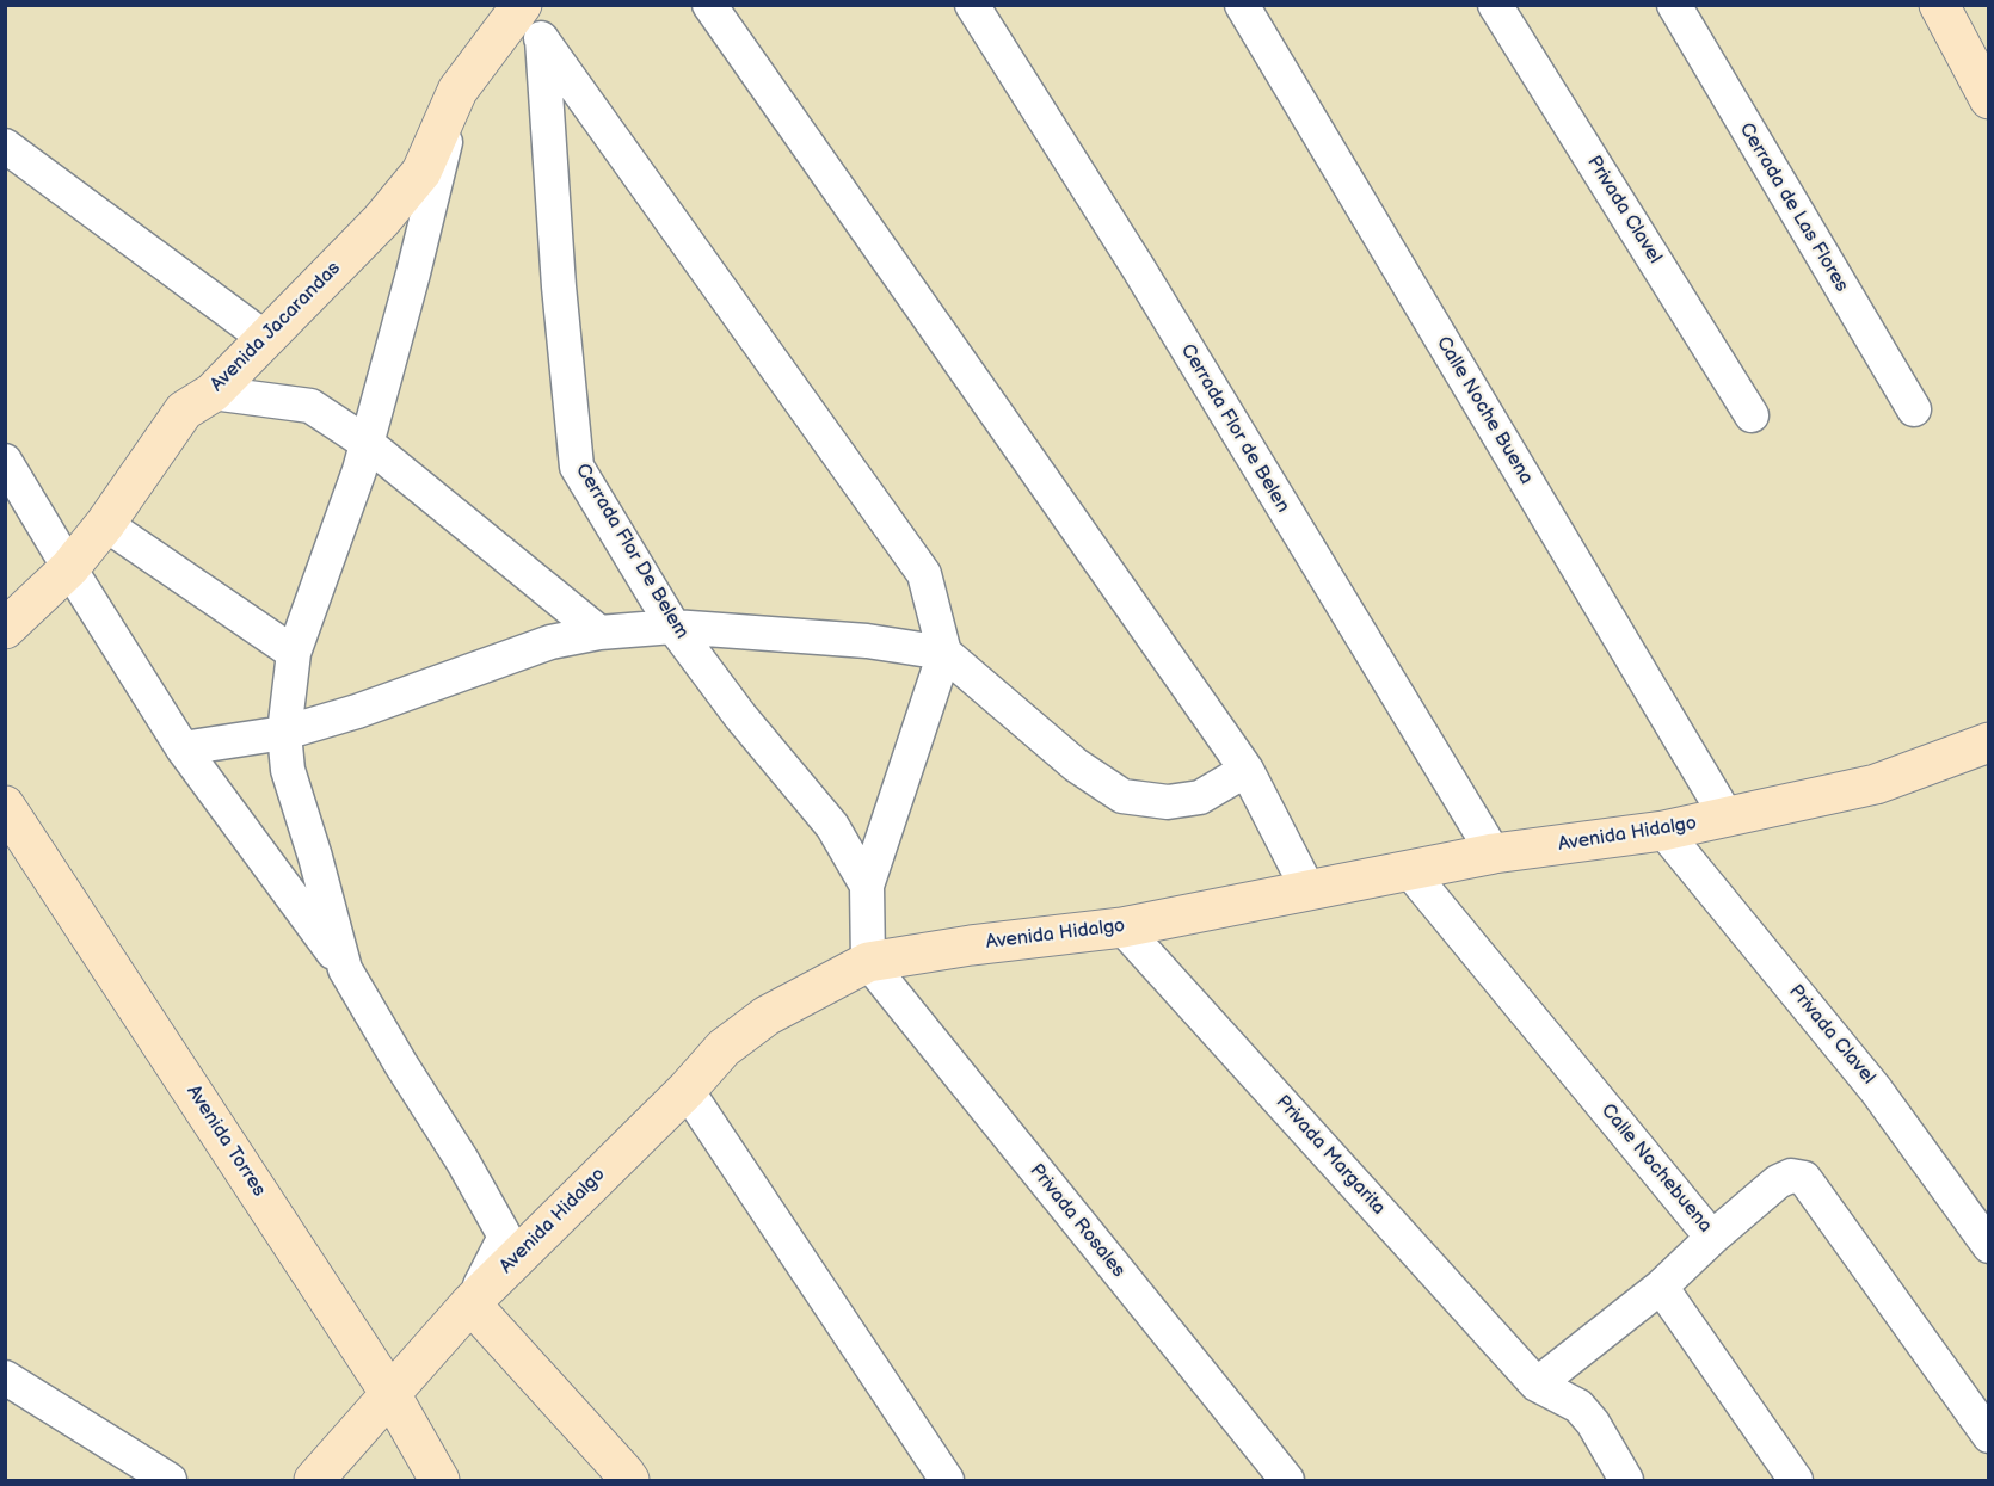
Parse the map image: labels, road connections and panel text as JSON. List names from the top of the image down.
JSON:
{
  "streets": {
    "main road": ["Avenida Jacarandas", "Avenida Hidalgo", "Avenida Torres"],
    "street": [
      "Cerrada de Las Flores",
      "Privada Clavel",
      "Calle Noche Buena",
      "Cerrada Flor de Belen",
      "Cerrada Flor De Belem",
      "Privada Margarita",
      "Calle Nochebuena",
      "Privada Rosales"
    ]
  },
  "crossings": [
    ["Privada Clavel", "Avenida Hidalgo"],
    ["Calle Noche Buena", "Avenida Hidalgo"],
    ["Cerrada Flor de Belen", "Avenida Hidalgo"],
    ["Cerrada Flor De Belem", "Avenida Hidalgo"],
    ["Cerrada Flor De Belem", "Privada Rosales"],
    ["Avenida Hidalgo", "Avenida Torres"],
    ["Avenida Hidalgo", "Privada Margarita"],
    ["Avenida Hidalgo", "Calle Nochebuena"],
    ["Avenida Hidalgo", "Privada Rosales"]
  ]
}
